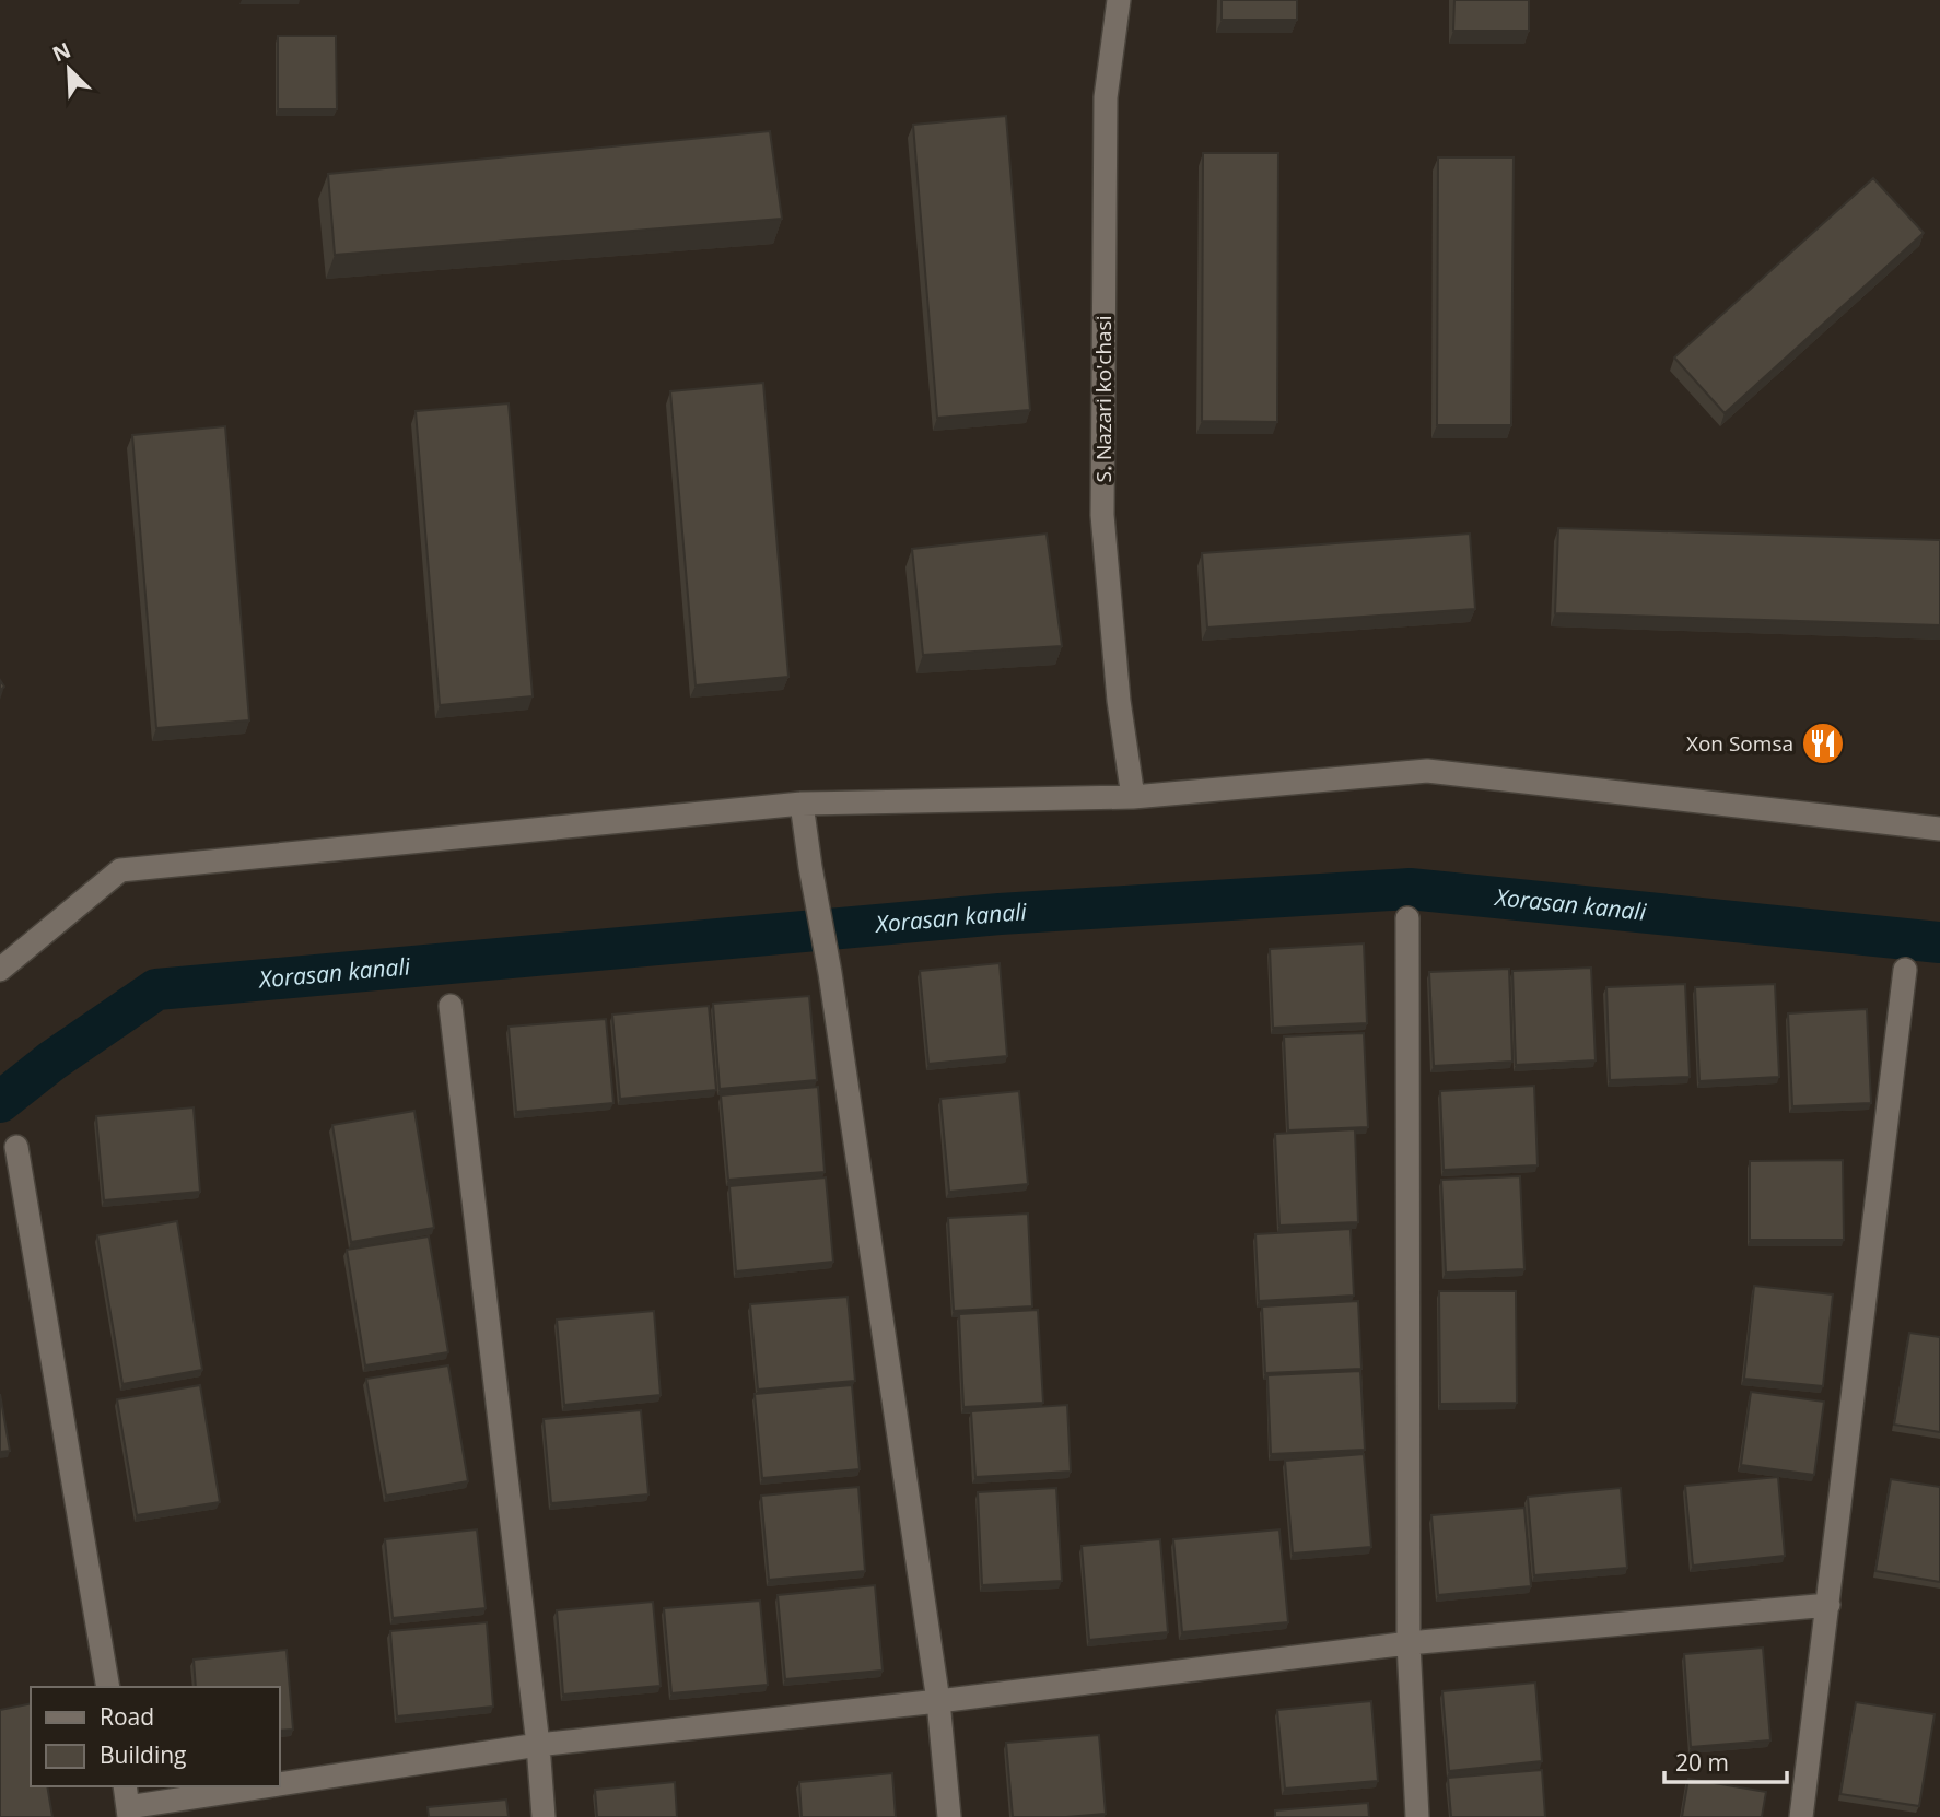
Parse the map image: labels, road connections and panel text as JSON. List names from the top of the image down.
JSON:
{
  "streets": {
    "street": ["S. Nazari ko'chasi"]
  },
  "water": ["Xorasan kanali"],
  "places": {
    "restaurant": ["Xon Somsa"]
  },
  "legend": ["Road", "Building"],
  "scale_bar": "20 m",
  "north": "top left"
}
